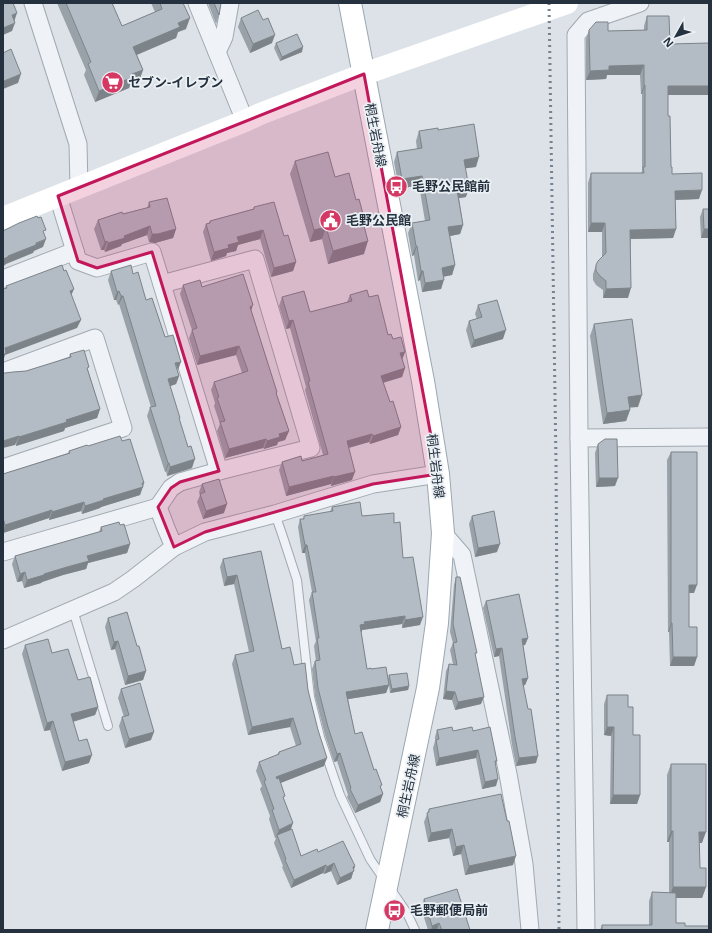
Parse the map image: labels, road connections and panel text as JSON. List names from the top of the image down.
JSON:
{
  "streets": {
    "main road": ["桐生岩舟線"]
  },
  "places": {
    "supermarket": ["セブン-イレブン"],
    "bus stop": ["毛野公民館前", "毛野郵便局前"],
    "public building": ["毛野公民館"]
  },
  "north": "bottom left"
}
